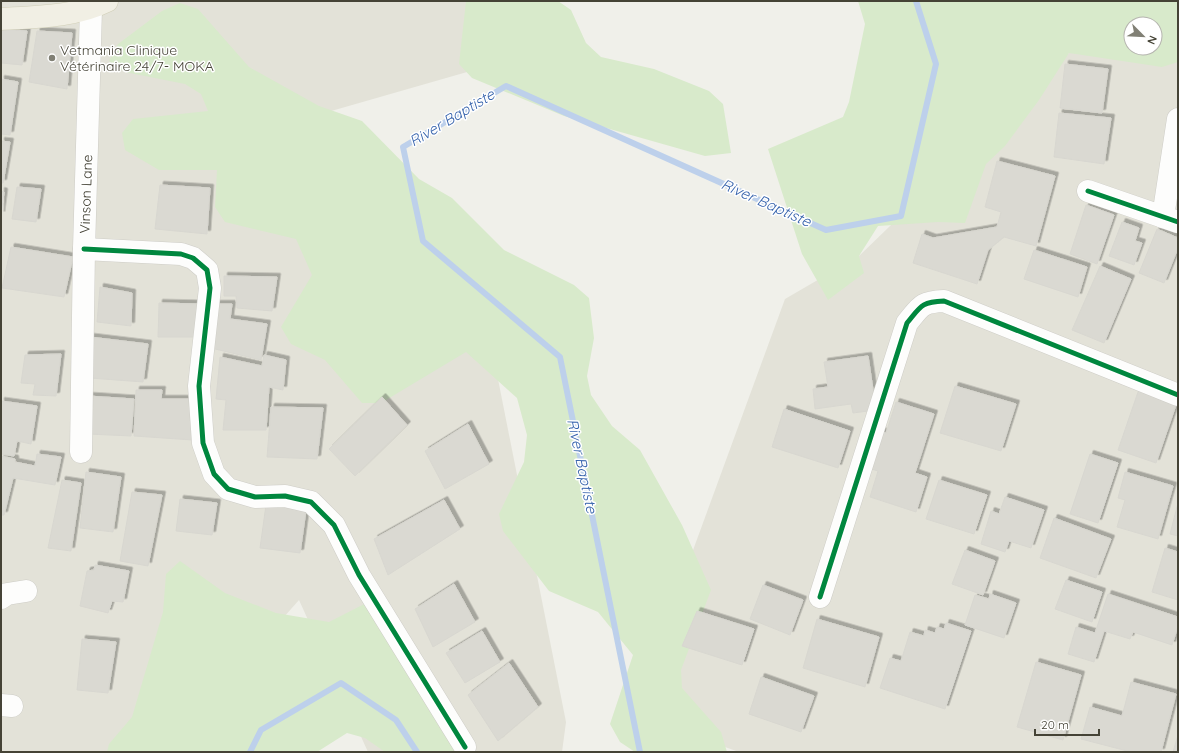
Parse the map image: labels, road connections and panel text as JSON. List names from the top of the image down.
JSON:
{
  "streets": {
    "street": ["Vinson Lane"]
  },
  "water": ["River Baptiste"],
  "places": ["Vetmania Clinique Vétérinaire 24/7- MOKA"],
  "scale_bar": "20 m",
  "north": "bottom right"
}
